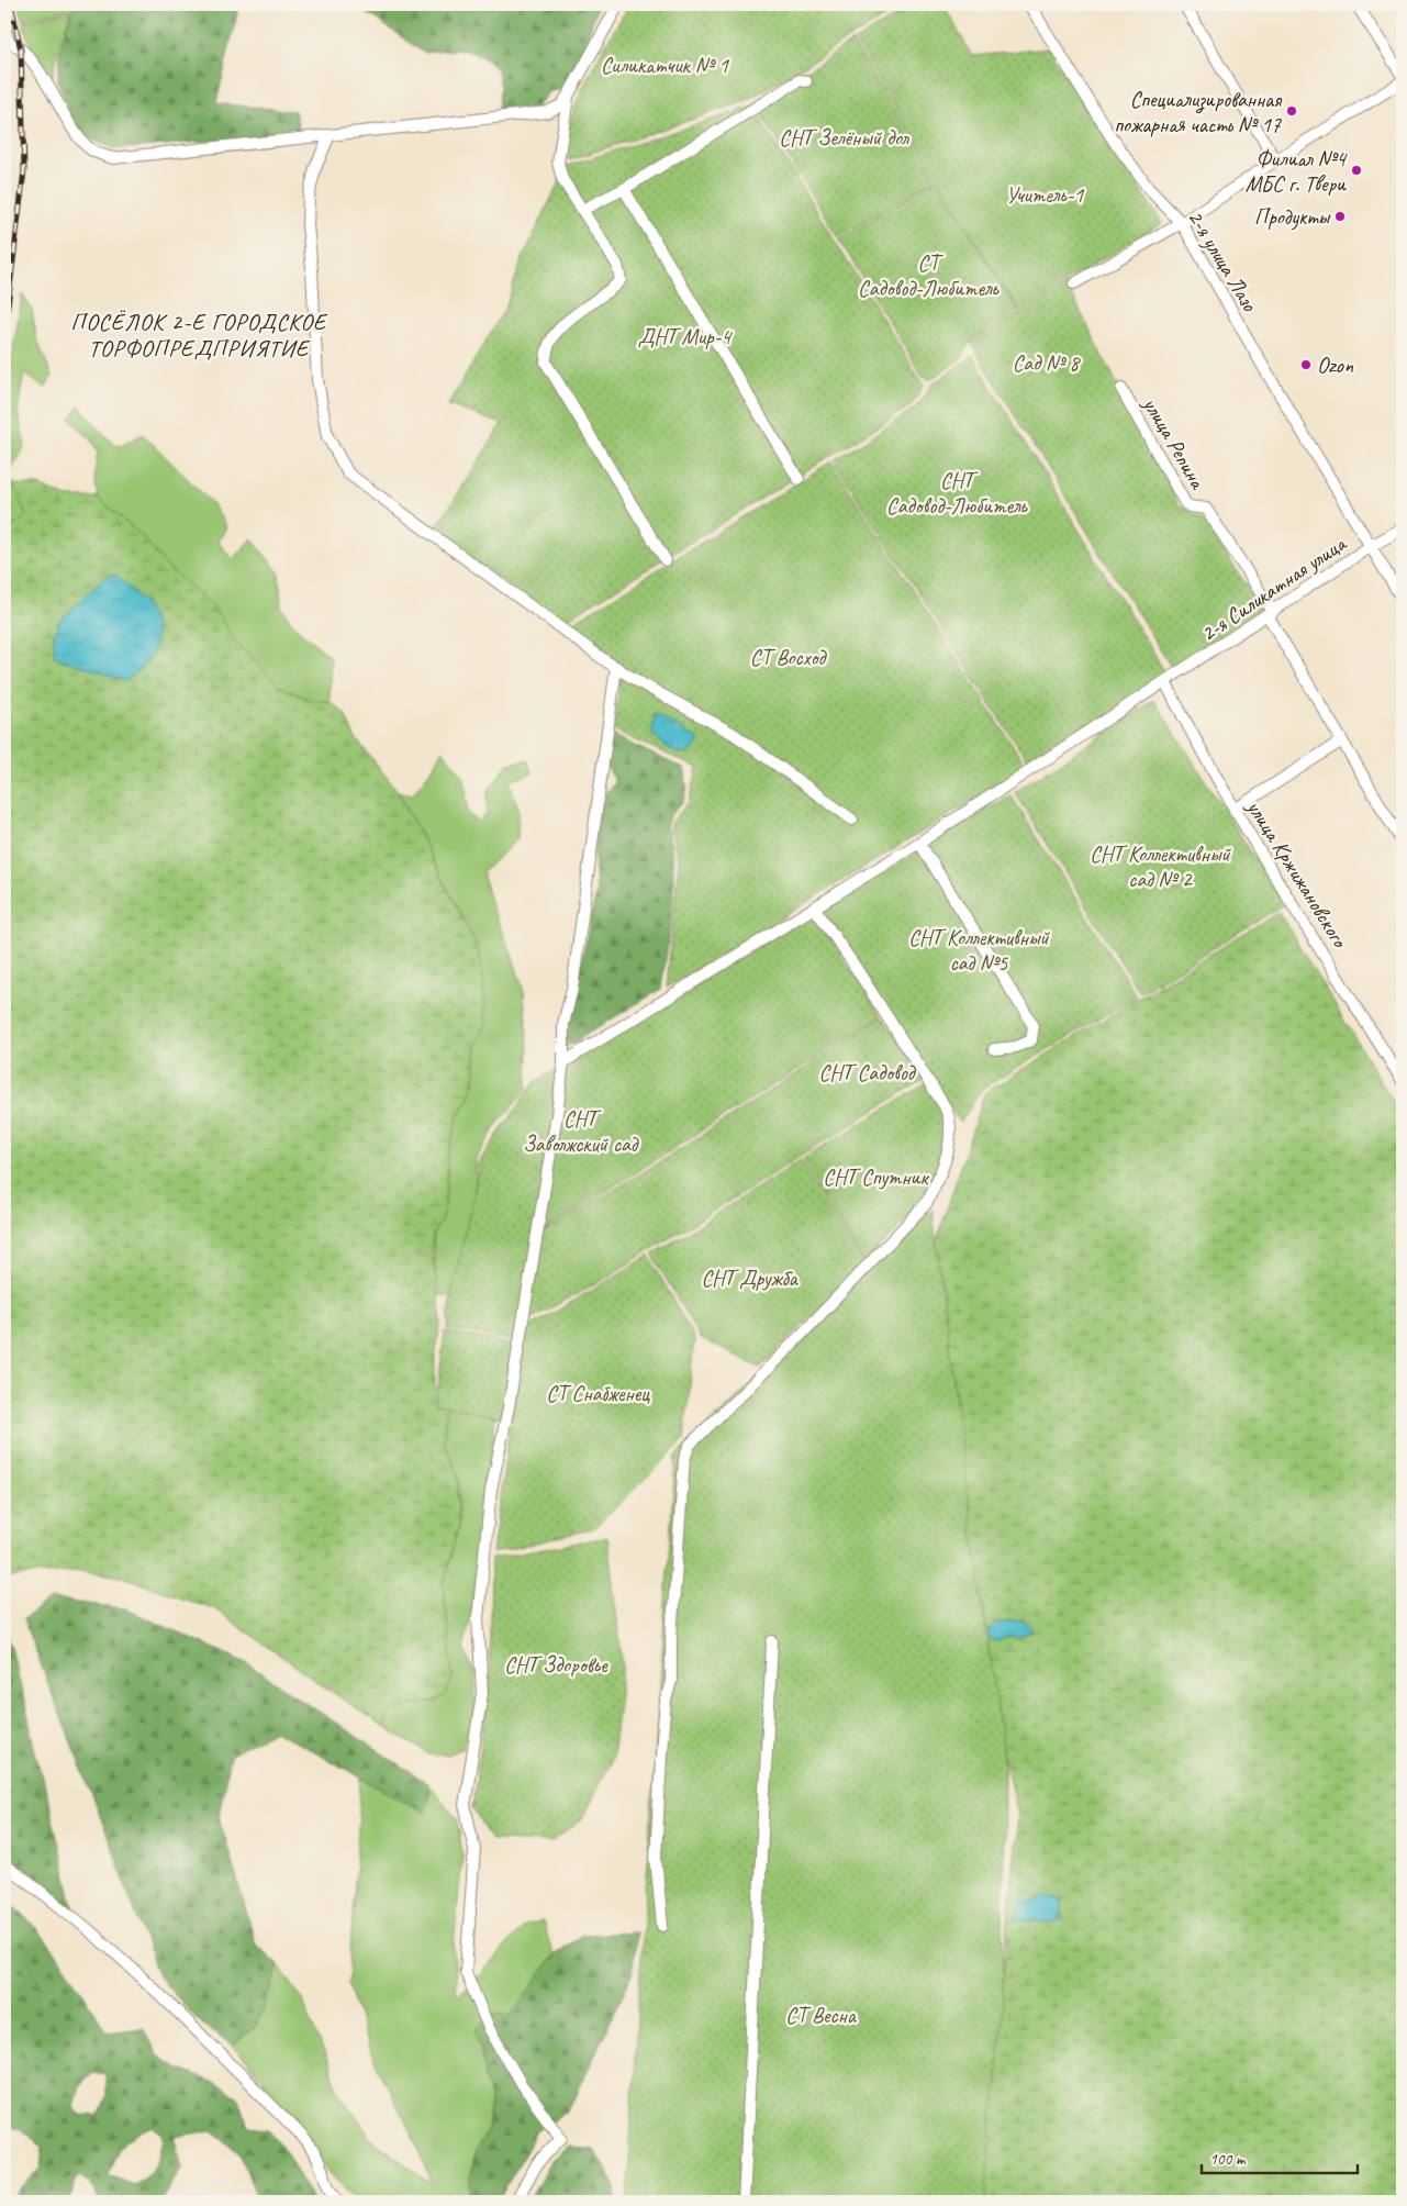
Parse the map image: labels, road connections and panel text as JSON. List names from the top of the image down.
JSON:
{
  "streets": {
    "street": [
      "2-я улица Лазо",
      "улица Репина",
      "2-я Силикатная улица",
      "улица Кржижановского"
    ]
  },
  "crossings": [
    ["2-я улица Лазо", "2-я Силикатная улица"],
    ["улица Репина", "2-я Силикатная улица"],
    ["2-я Силикатная улица", "улица Кржижановского"]
  ],
  "districts": ["ПОСЁЛОК 2-Е ГОРОДСКОЕ ТОРФОПРЕДПРИЯТИЕ"],
  "parks": [
    "Силикатчик № 1",
    "СНТ Зелёный дол",
    "Учитель-1",
    "СТ Садовод-Любитель",
    "ДНТ Мир-4",
    "Сад № 8",
    "СНТ Садовод-Любитель",
    "СТ Восход",
    "СНТ Коллективный сад № 2",
    "СНТ Коллективный сад №5",
    "СНТ Садовод",
    "СНТ Заволжский сад",
    "СНТ Спутник",
    "СНТ Дружба",
    "СТ Снабженец",
    "СНТ Здоровье",
    "СТ Весна"
  ],
  "places": [
    "Специализированная пожарная часть № 17",
    "Филиал №4 МБС г. Твери",
    "Продукты",
    "Ozon"
  ],
  "scale_bar": "100 m"
}
